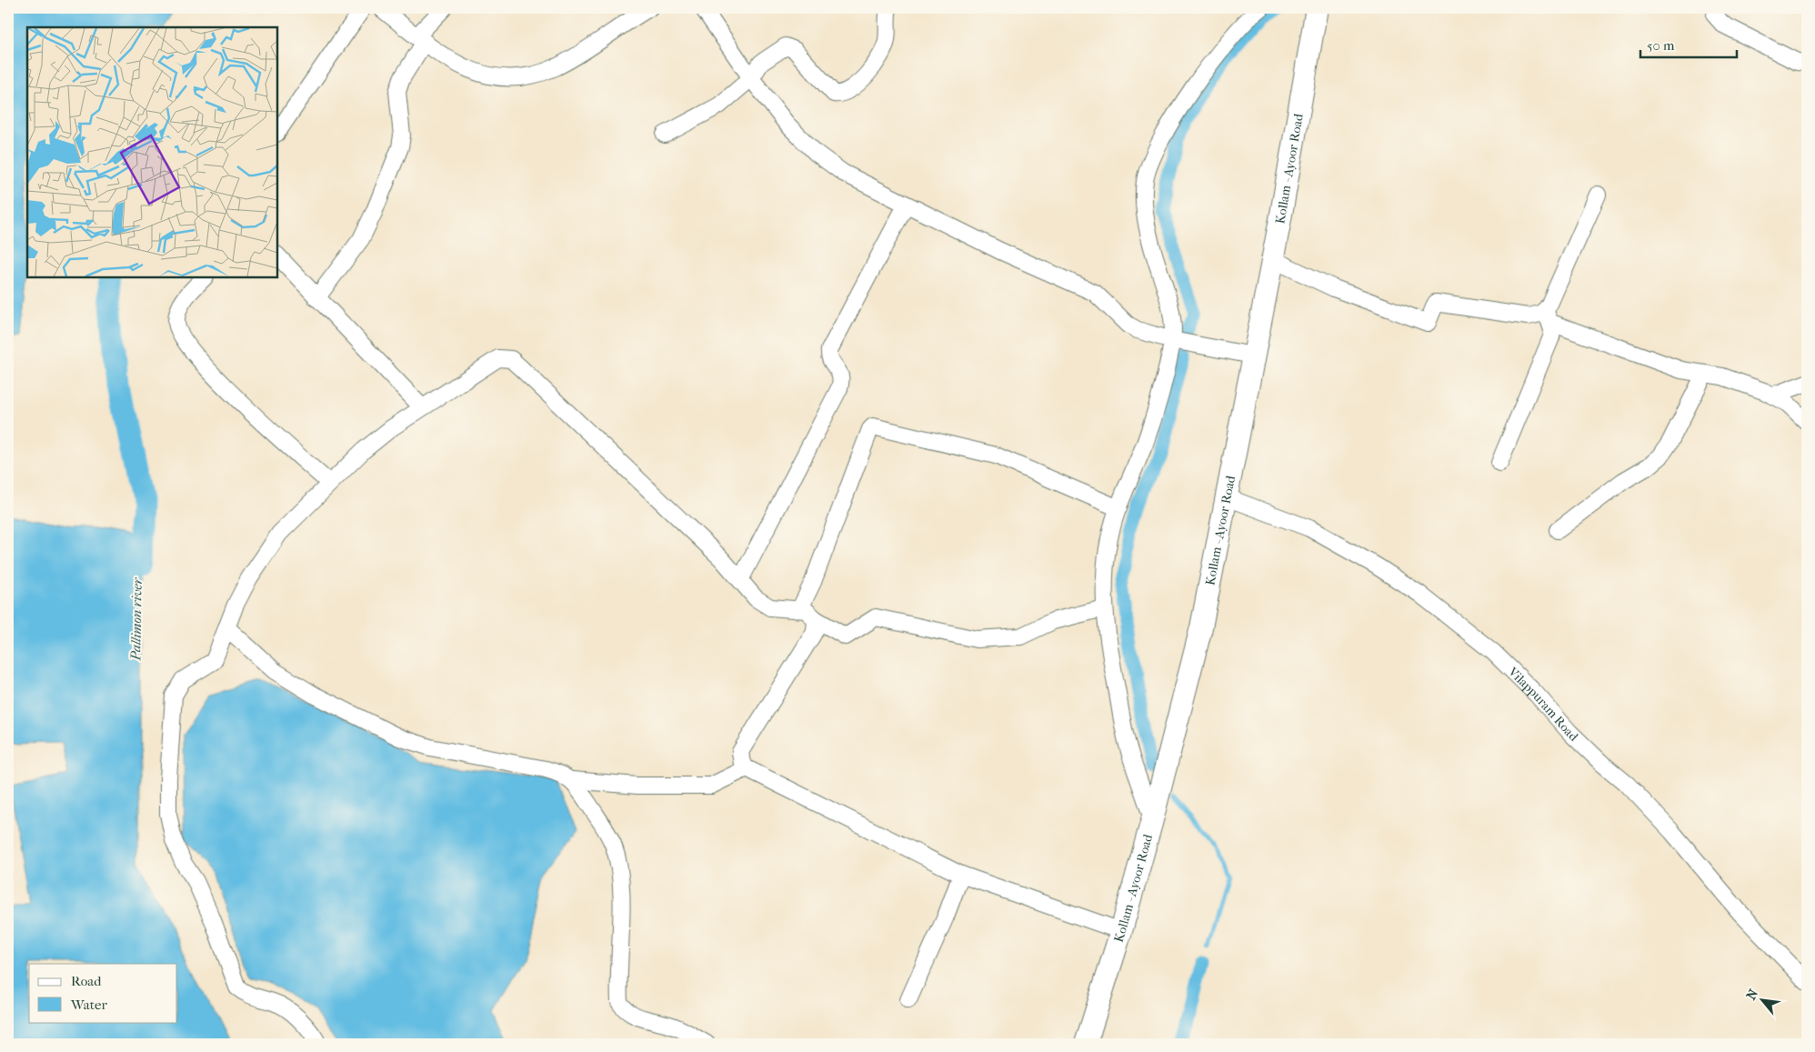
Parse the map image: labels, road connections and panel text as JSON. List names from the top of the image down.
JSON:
{
  "streets": {
    "main road": ["Kollam - Ayoor Road"],
    "street": ["Vilappuram Road"]
  },
  "crossings": [
    ["Kollam - Ayoor Road", "Vilappuram Road"]
  ],
  "water": ["Pallimon river"],
  "legend": ["Road", "Water"],
  "scale_bar": "50 m",
  "north": "top left"
}
